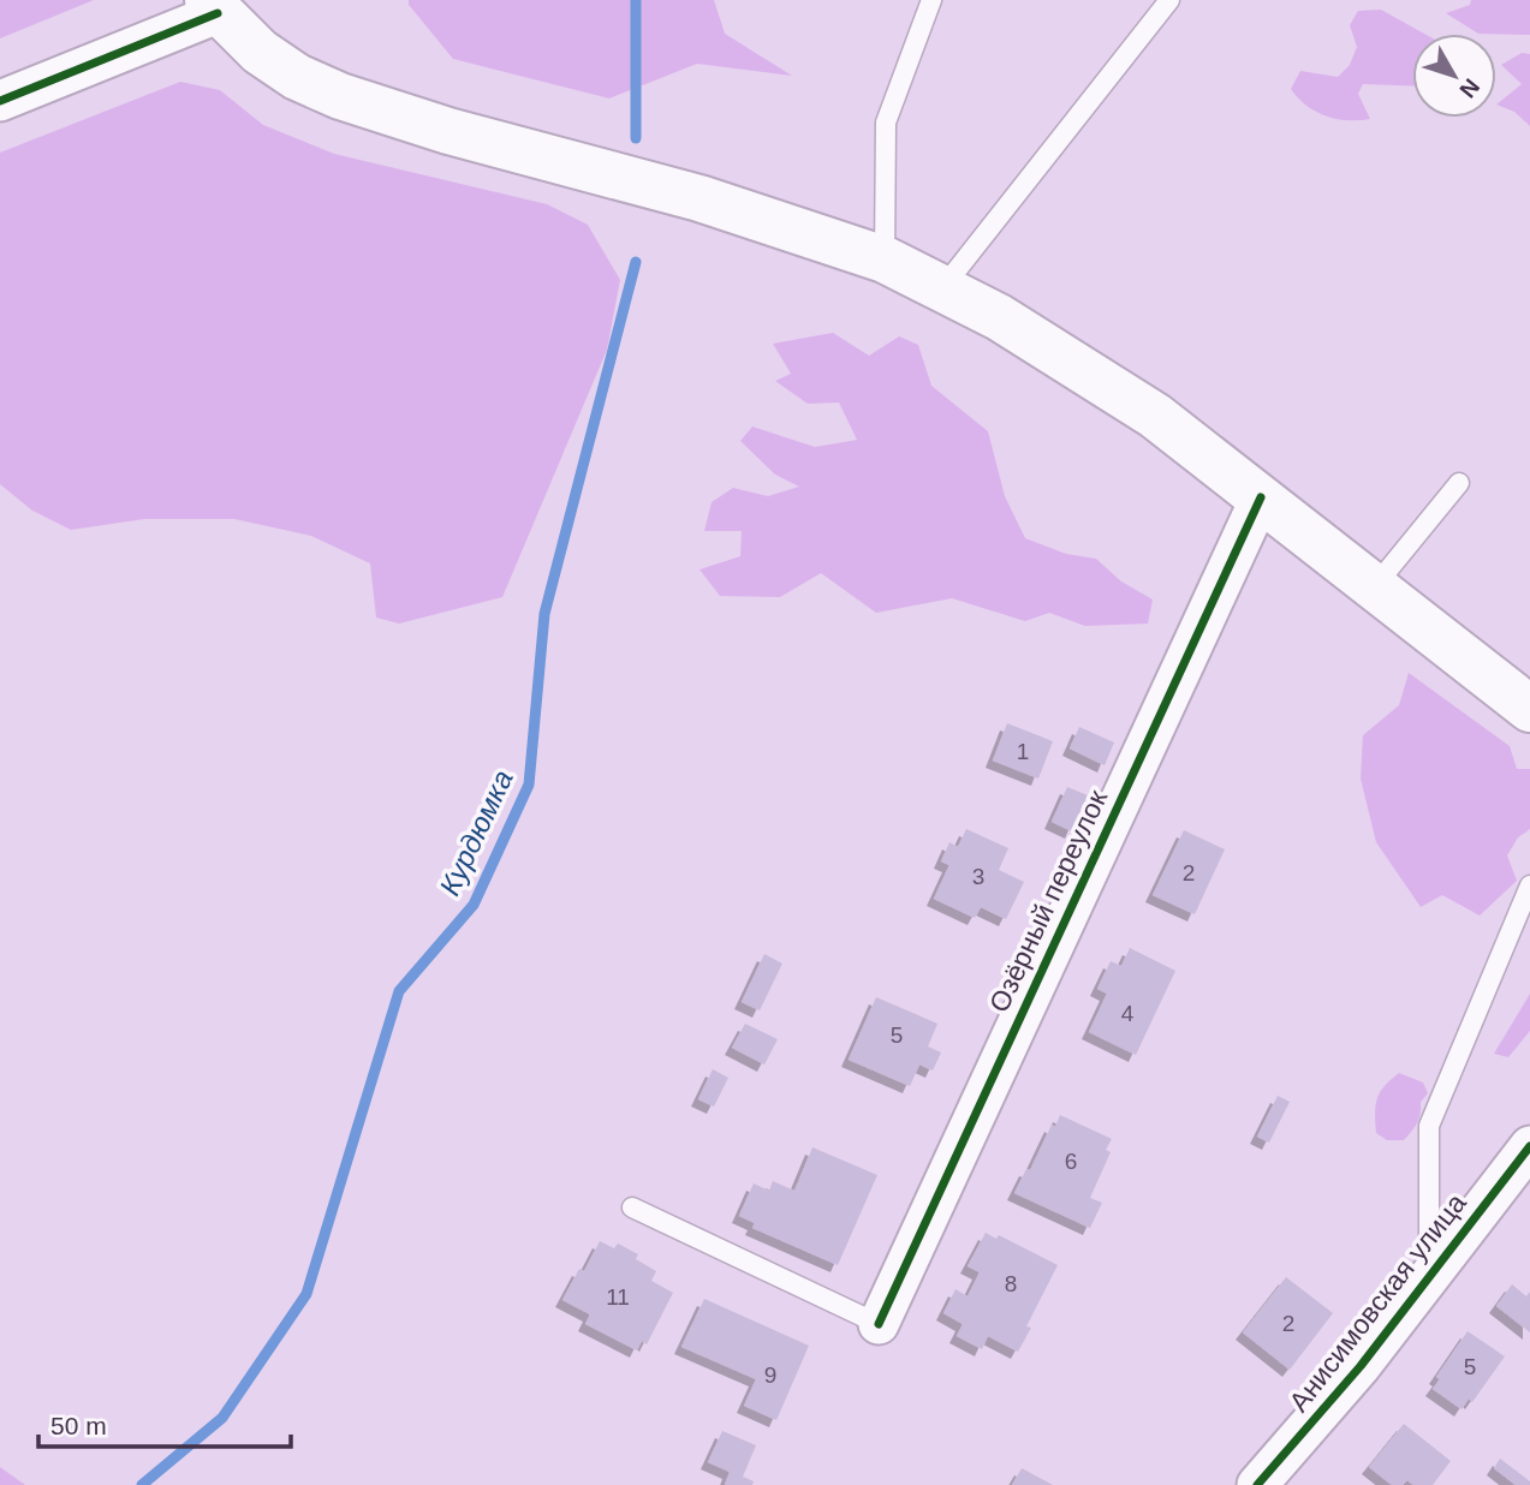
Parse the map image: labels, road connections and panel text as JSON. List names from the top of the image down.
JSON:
{
  "streets": {
    "street": ["Озёрный переулок", "Анисимовская улица"]
  },
  "water": ["Курдюмка"],
  "house_numbers": [
    "1",
    "2",
    "3",
    "4",
    "5",
    "6",
    "8",
    "11",
    "2",
    "5",
    "9"
  ],
  "scale_bar": "50 m",
  "north": "bottom right"
}
